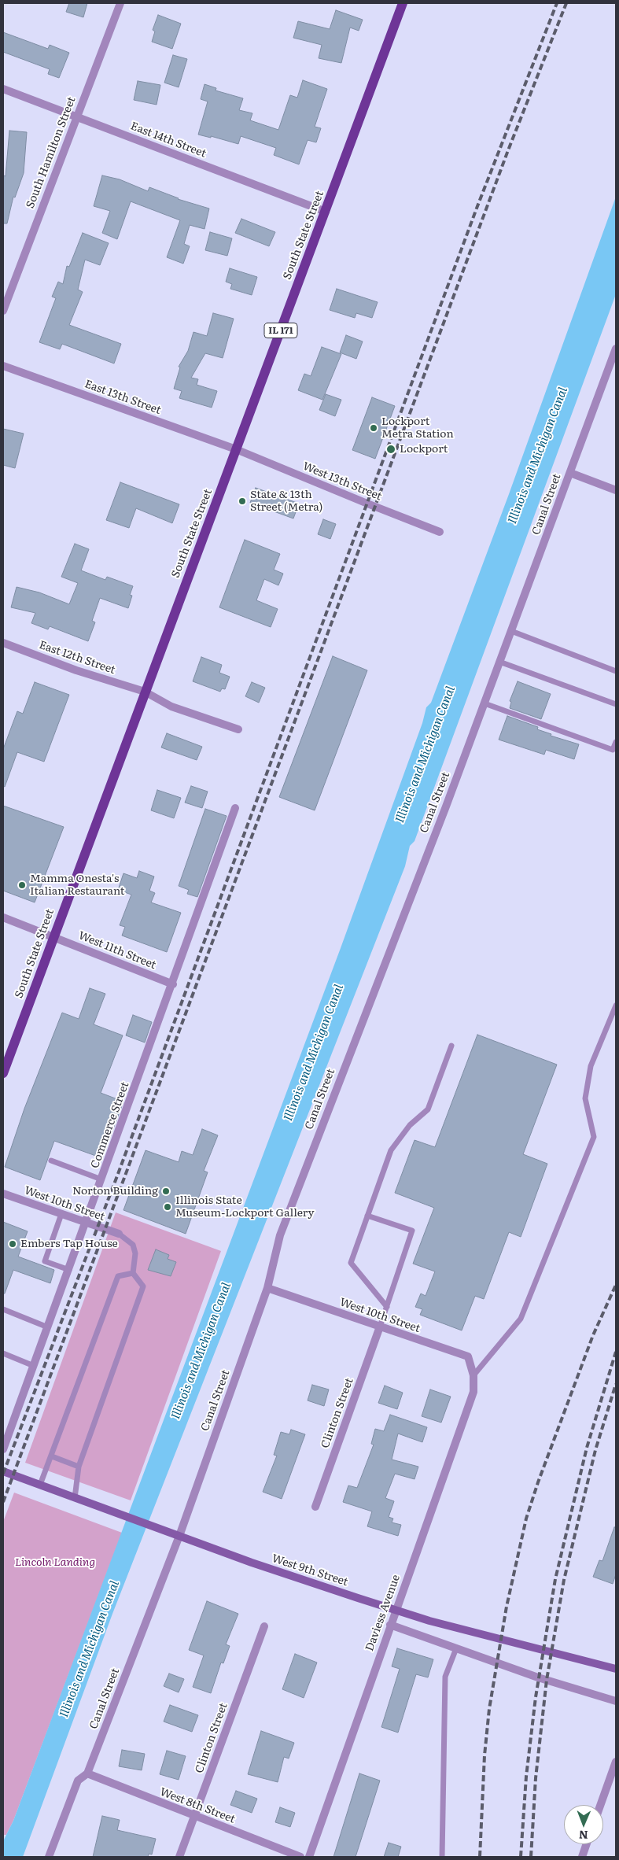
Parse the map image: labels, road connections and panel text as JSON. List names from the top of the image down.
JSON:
{
  "streets": {
    "main road": ["South State Street", "IL 171", "West 9th Street"],
    "street": [
      "East 14th Street",
      "South Hamilton Street",
      "East 13th Street",
      "West 13th Street",
      "Canal Street",
      "East 12th Street",
      "West 11th Street",
      "Commerce Street",
      "West 10th Street",
      "Clinton Street",
      "Daviess Avenue",
      "West 8th Street"
    ]
  },
  "crossings": [
    ["East 14th Street", "South Hamilton Street"],
    ["East 14th Street", "South State Street"],
    ["South State Street", "East 13th Street"],
    ["South State Street", "West 13th Street"],
    ["South State Street", "East 12th Street"],
    ["South State Street", "West 11th Street"],
    ["East 13th Street", "West 13th Street"],
    ["Canal Street", "West 10th Street"],
    ["Canal Street", "West 9th Street"],
    ["Canal Street", "West 8th Street"],
    ["West 11th Street", "Commerce Street"],
    ["Commerce Street", "West 10th Street"],
    ["West 10th Street", "Clinton Street"],
    ["West 10th Street", "Daviess Avenue"],
    ["Clinton Street", "West 8th Street"]
  ],
  "water": ["Illinois and Michigan Canal"],
  "parks": ["Lincoln Landing"],
  "places": [
    "Lockport Metra Station",
    "Lockport",
    "State & 13th Street (Metra)",
    "Mamma Onesta's Italian Restaurant",
    "Norton Building",
    "Illinois State Museum-Lockport Gallery",
    "Embers Tap House"
  ],
  "north": "bottom"
}
